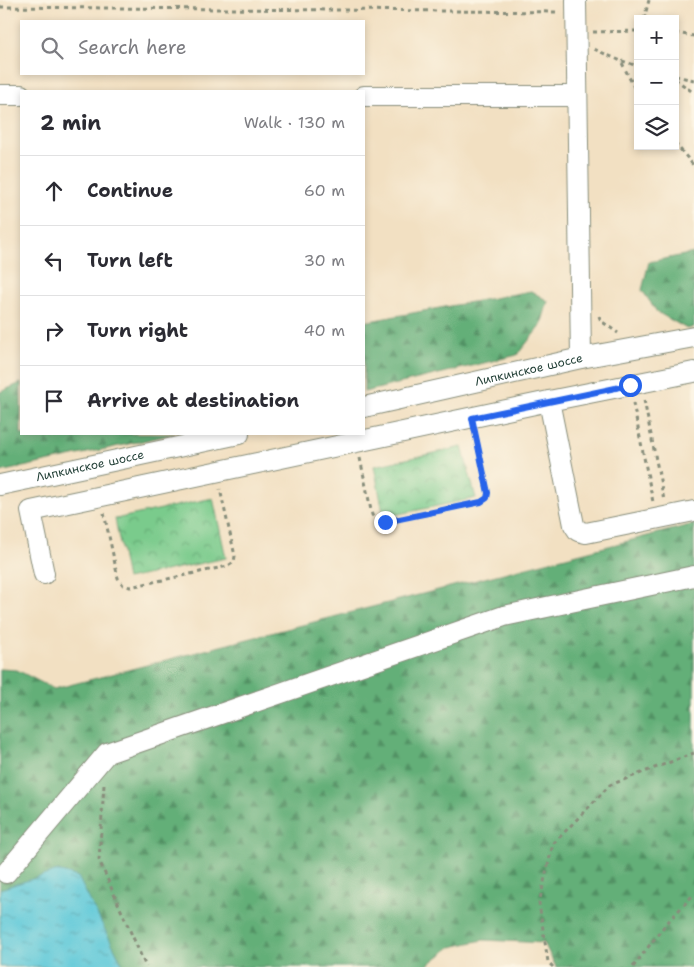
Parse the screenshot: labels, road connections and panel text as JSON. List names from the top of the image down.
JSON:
{
  "streets": {
    "street": ["Липкинское шоссе"]
  },
  "page": {
    "map_buttons": ["+", "−"],
    "search": "Search here",
    "heading": ["2 min", "Walk · 130 m"],
    "list": [
      ["Continue", "60 m"],
      ["Turn left", "30 m"],
      ["Turn right", "40 m"],
      "Arrive at destination"
    ]
  }
}
